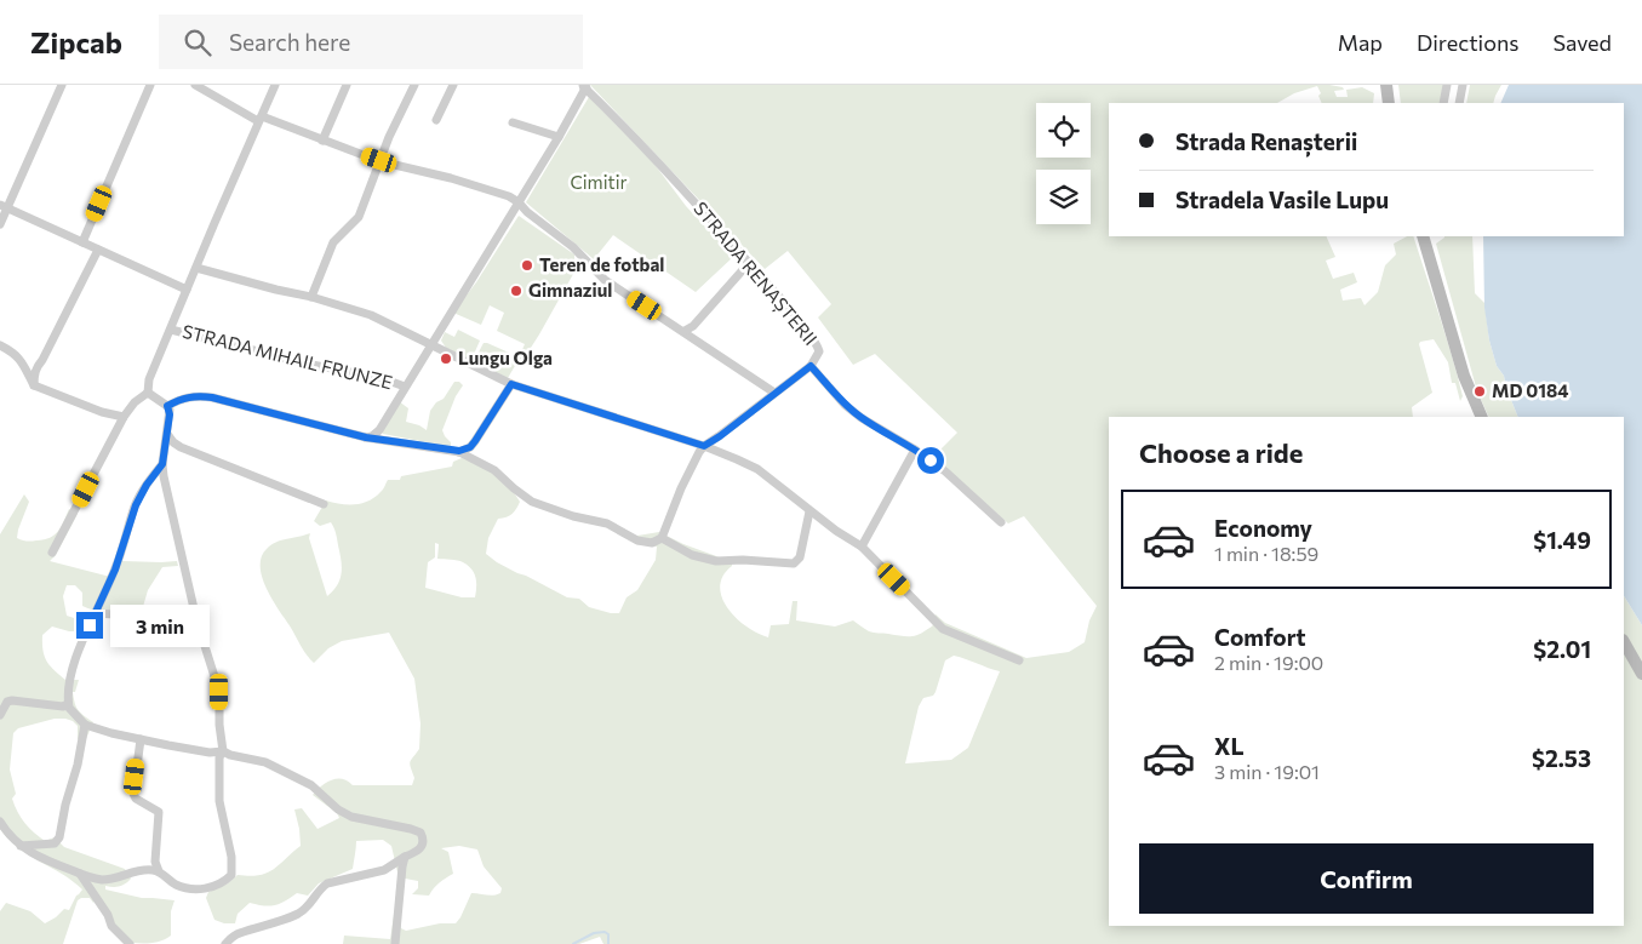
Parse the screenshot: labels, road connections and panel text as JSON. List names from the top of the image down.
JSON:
{
  "streets": {
    "street": ["STRADA RENAȘTERII", "STRADA MIHAIL FRUNZE"]
  },
  "parks": ["Cimitir"],
  "places": [
    "Teren de fotbal",
    "Gimnaziul",
    "Lungu Olga",
    "MD 0184"
  ],
  "page": {
    "header": "Zipcab",
    "search": "Search here",
    "nav": ["Map", "Directions", "Saved"],
    "banner": ["Strada Renașterii", "Stradela Vasile Lupu"],
    "heading": "Choose a ride",
    "list": [
      {
        "name": "Economy",
        "note": "1 min · 18:59",
        "value": "$1.49"
      },
      {
        "name": "Comfort",
        "note": "2 min · 19:00",
        "value": "$2.01"
      },
      {
        "name": "XL",
        "note": "3 min · 19:01",
        "value": "$2.53"
      }
    ],
    "bubble": "3 min",
    "buttons": "Confirm"
  }
}
